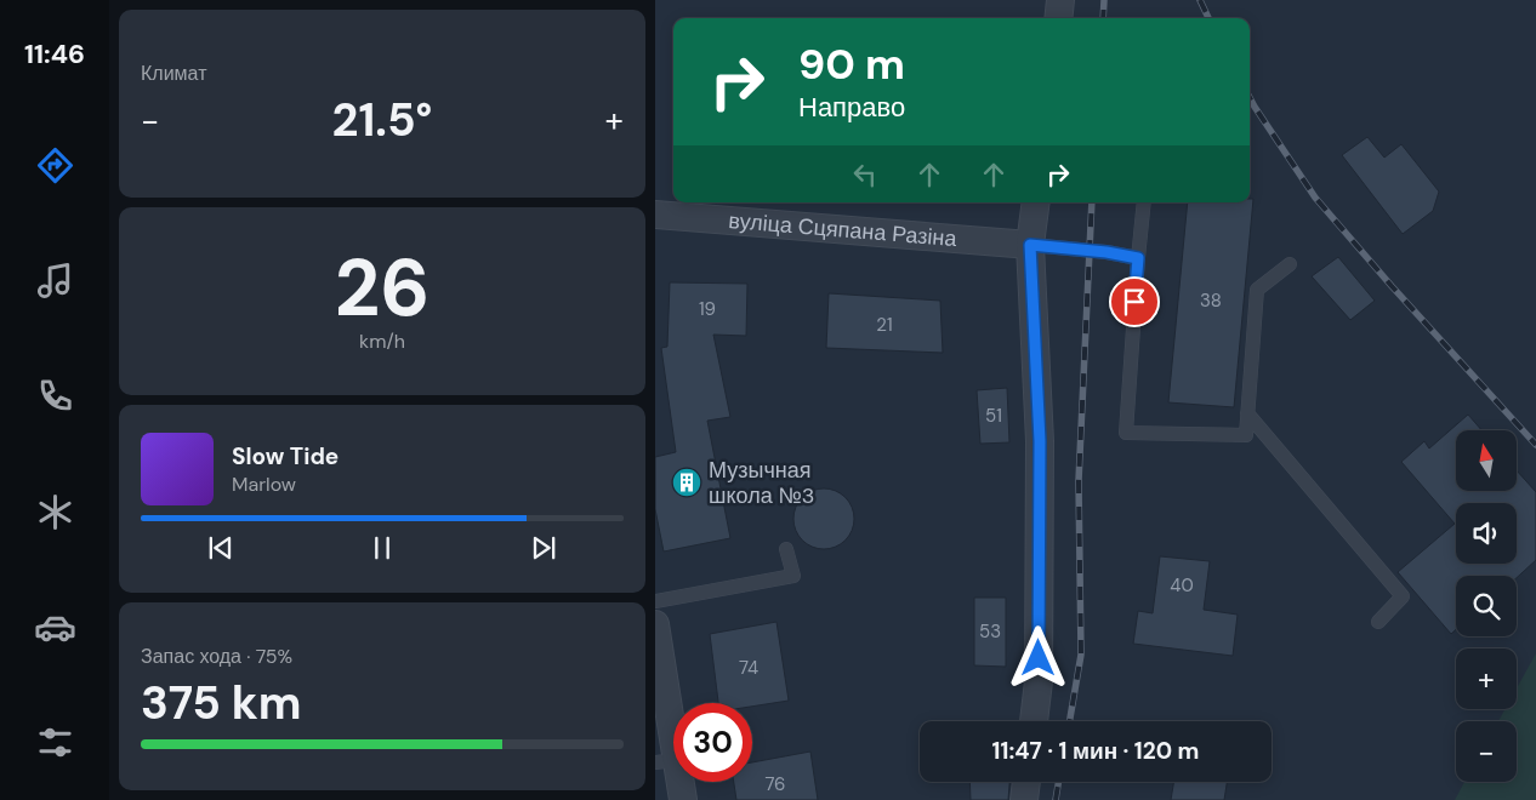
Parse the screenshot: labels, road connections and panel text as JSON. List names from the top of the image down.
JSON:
{
  "streets": {
    "street": ["вуліца Сцяпана Разіна"]
  },
  "places": {
    "building": ["Музычная школа №3"]
  },
  "house_numbers": [
    "38",
    "19",
    "21",
    "51",
    "40",
    "53",
    "74",
    "76"
  ],
  "north": "top",
  "page": {
    "tabs": "11:46",
    "tile": [
      "Климат",
      ["26", "km/h"],
      ["Запас хода · 75%", "375 km"]
    ],
    "turn": ["90 m", "Направо"],
    "heat": ["−", "21.5°", "+"],
    "map_buttons": ["+", "−"],
    "song": ["Slow Tide", "Marlow"],
    "limit": "30",
    "trip": "11:47 · 1 мин · 120 m"
  }
}
